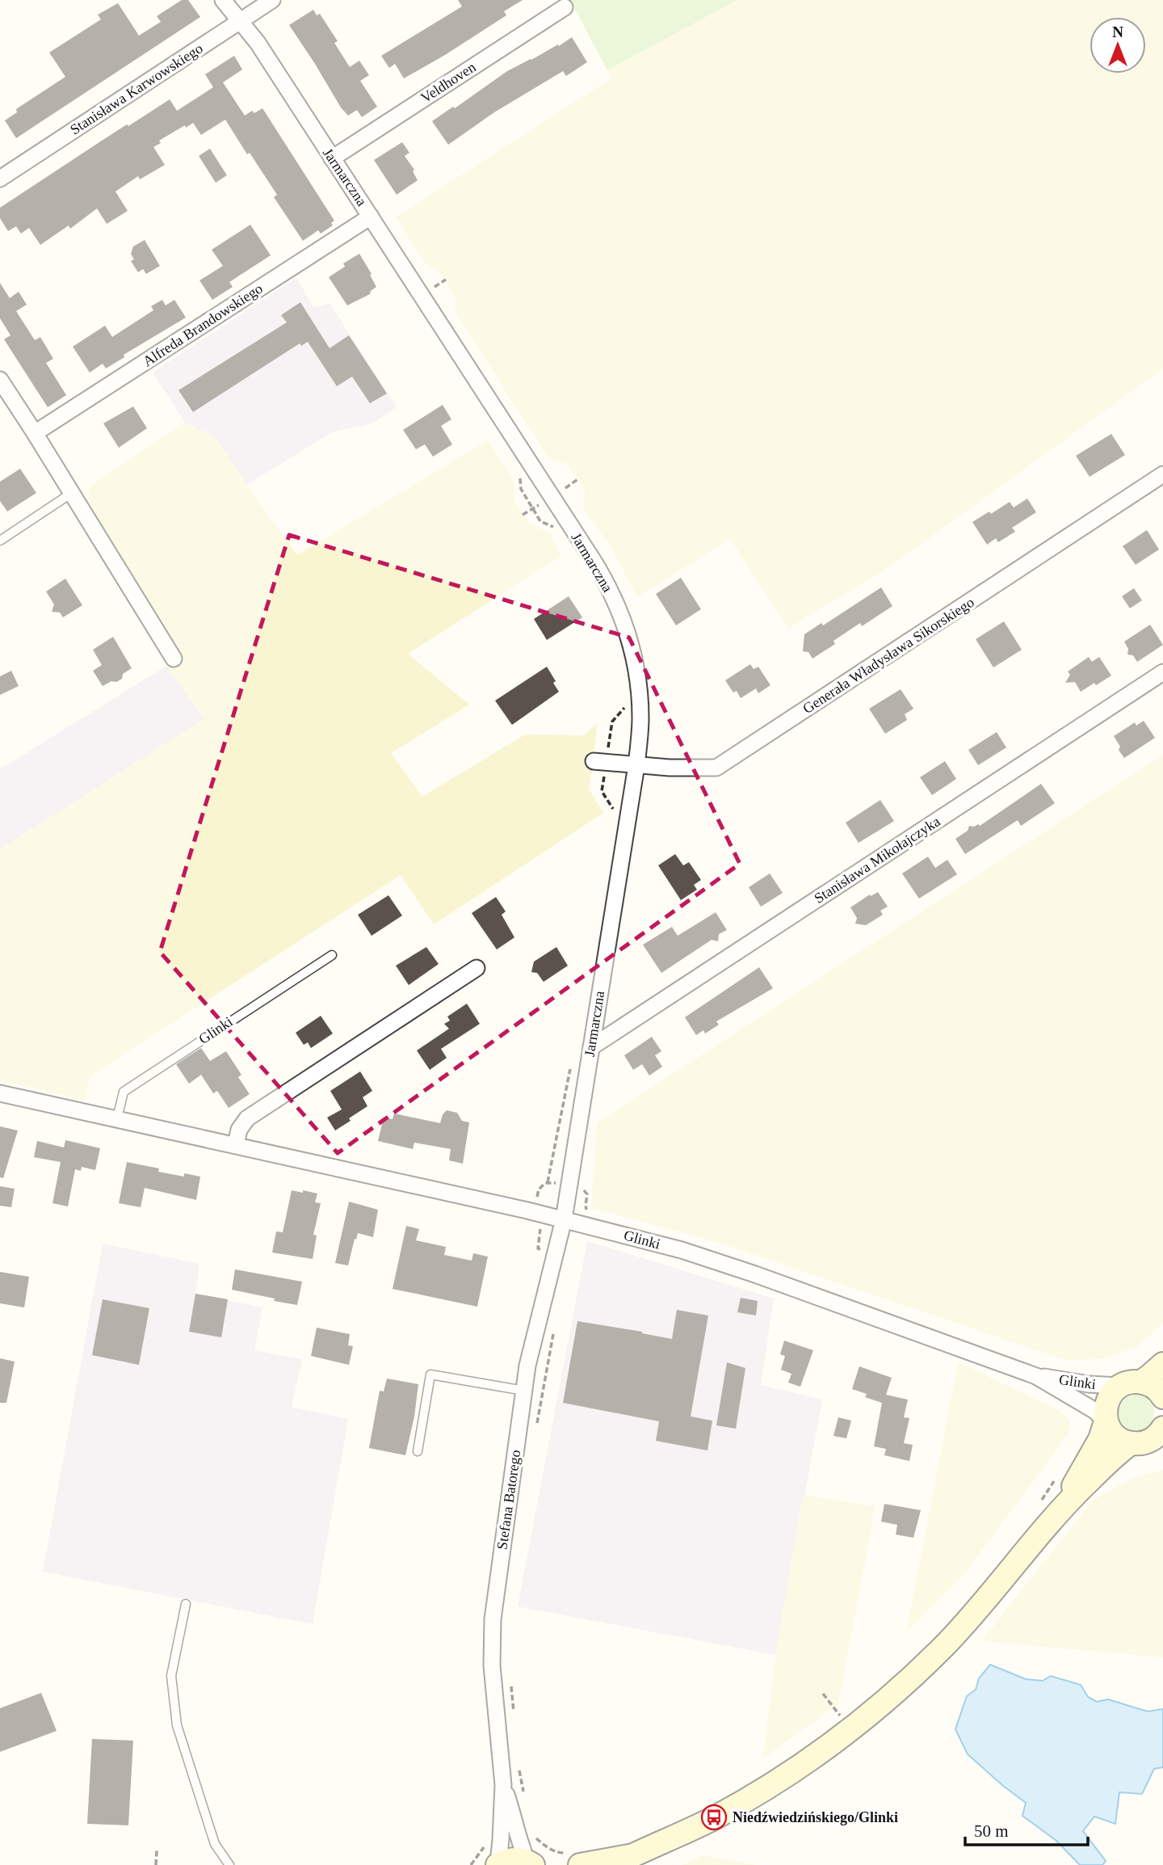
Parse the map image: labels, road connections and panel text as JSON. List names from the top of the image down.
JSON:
{
  "streets": {
    "street": [
      "Veldhoven",
      "Stanisława Karwowskiego",
      "Jarmarczna",
      "Alfreda Brandowskiego",
      "Generała Władysława Sikorskiego",
      "Stanisława Mikołajczyka",
      "Glinki",
      "Stefana Batorego"
    ]
  },
  "crossings": [
    ["Veldhoven", "Jarmarczna"],
    ["Stanisława Karwowskiego", "Jarmarczna"],
    ["Jarmarczna", "Alfreda Brandowskiego"],
    ["Jarmarczna", "Generała Władysława Sikorskiego"],
    ["Jarmarczna", "Stanisława Mikołajczyka"],
    ["Jarmarczna", "Glinki"],
    ["Jarmarczna", "Stefana Batorego"],
    ["Glinki", "Stefana Batorego"]
  ],
  "places": {
    "bus stop": ["Niedźwiedzińskiego/Glinki"]
  },
  "scale_bar": "50 m",
  "north": "top"
}
